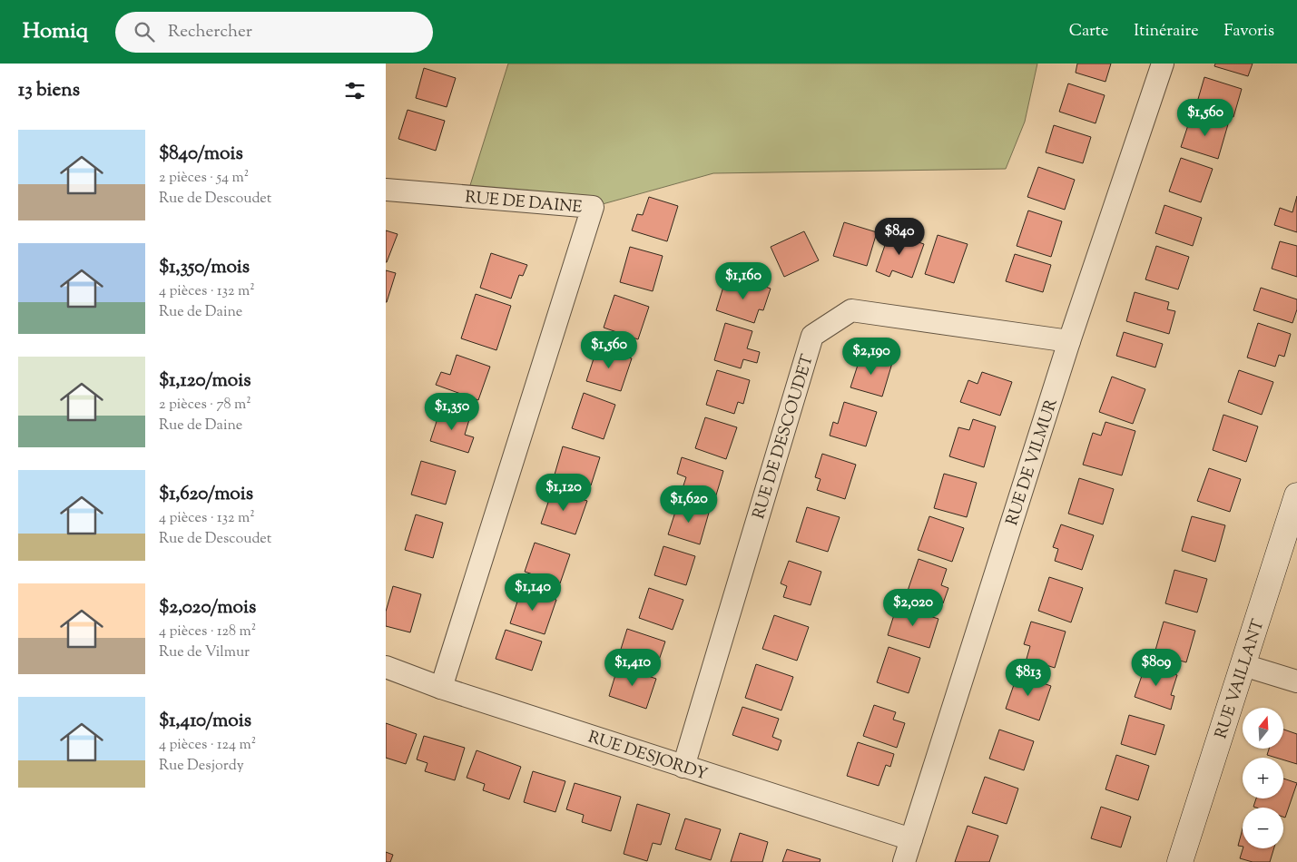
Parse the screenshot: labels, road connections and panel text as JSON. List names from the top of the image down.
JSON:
{
  "streets": {
    "street": [
      "RUE DE DAINE",
      "RUE DE DESCOUDET",
      "RUE DE VILMUR",
      "RUE VAILLANT",
      "RUE DESJORDY"
    ]
  },
  "crossings": [
    ["RUE DE DAINE", "RUE DESJORDY"],
    ["RUE DE DESCOUDET", "RUE DE VILMUR"],
    ["RUE DE DESCOUDET", "RUE DESJORDY"],
    ["RUE DE VILMUR", "RUE DESJORDY"]
  ],
  "north": "top",
  "page": {
    "header": "Homiq",
    "search": "Rechercher",
    "nav": ["Carte", "Itinéraire", "Favoris"],
    "heading": "13 biens",
    "price": [
      "$1,560",
      "$840",
      "$1,160",
      "$1,560",
      "$2,190",
      "$1,350",
      "$1,120",
      "$1,620",
      "$1,140",
      "$2,020",
      "$1,410",
      "$809",
      "$813"
    ],
    "list": [
      {
        "name": "$840/mois",
        "note": "2 pièces · 54 m² · Rue de Descoudet"
      },
      {
        "name": "$1,350/mois",
        "note": "4 pièces · 132 m² · Rue de Daine"
      },
      {
        "name": "$1,120/mois",
        "note": "2 pièces · 78 m² · Rue de Daine"
      },
      {
        "name": "$1,620/mois",
        "note": "4 pièces · 132 m² · Rue de Descoudet"
      },
      {
        "name": "$2,020/mois",
        "note": "4 pièces · 128 m² · Rue de Vilmur"
      },
      {
        "name": "$1,410/mois",
        "note": "4 pièces · 124 m² · Rue Desjordy"
      }
    ],
    "map_buttons": ["+", "−"]
  }
}
